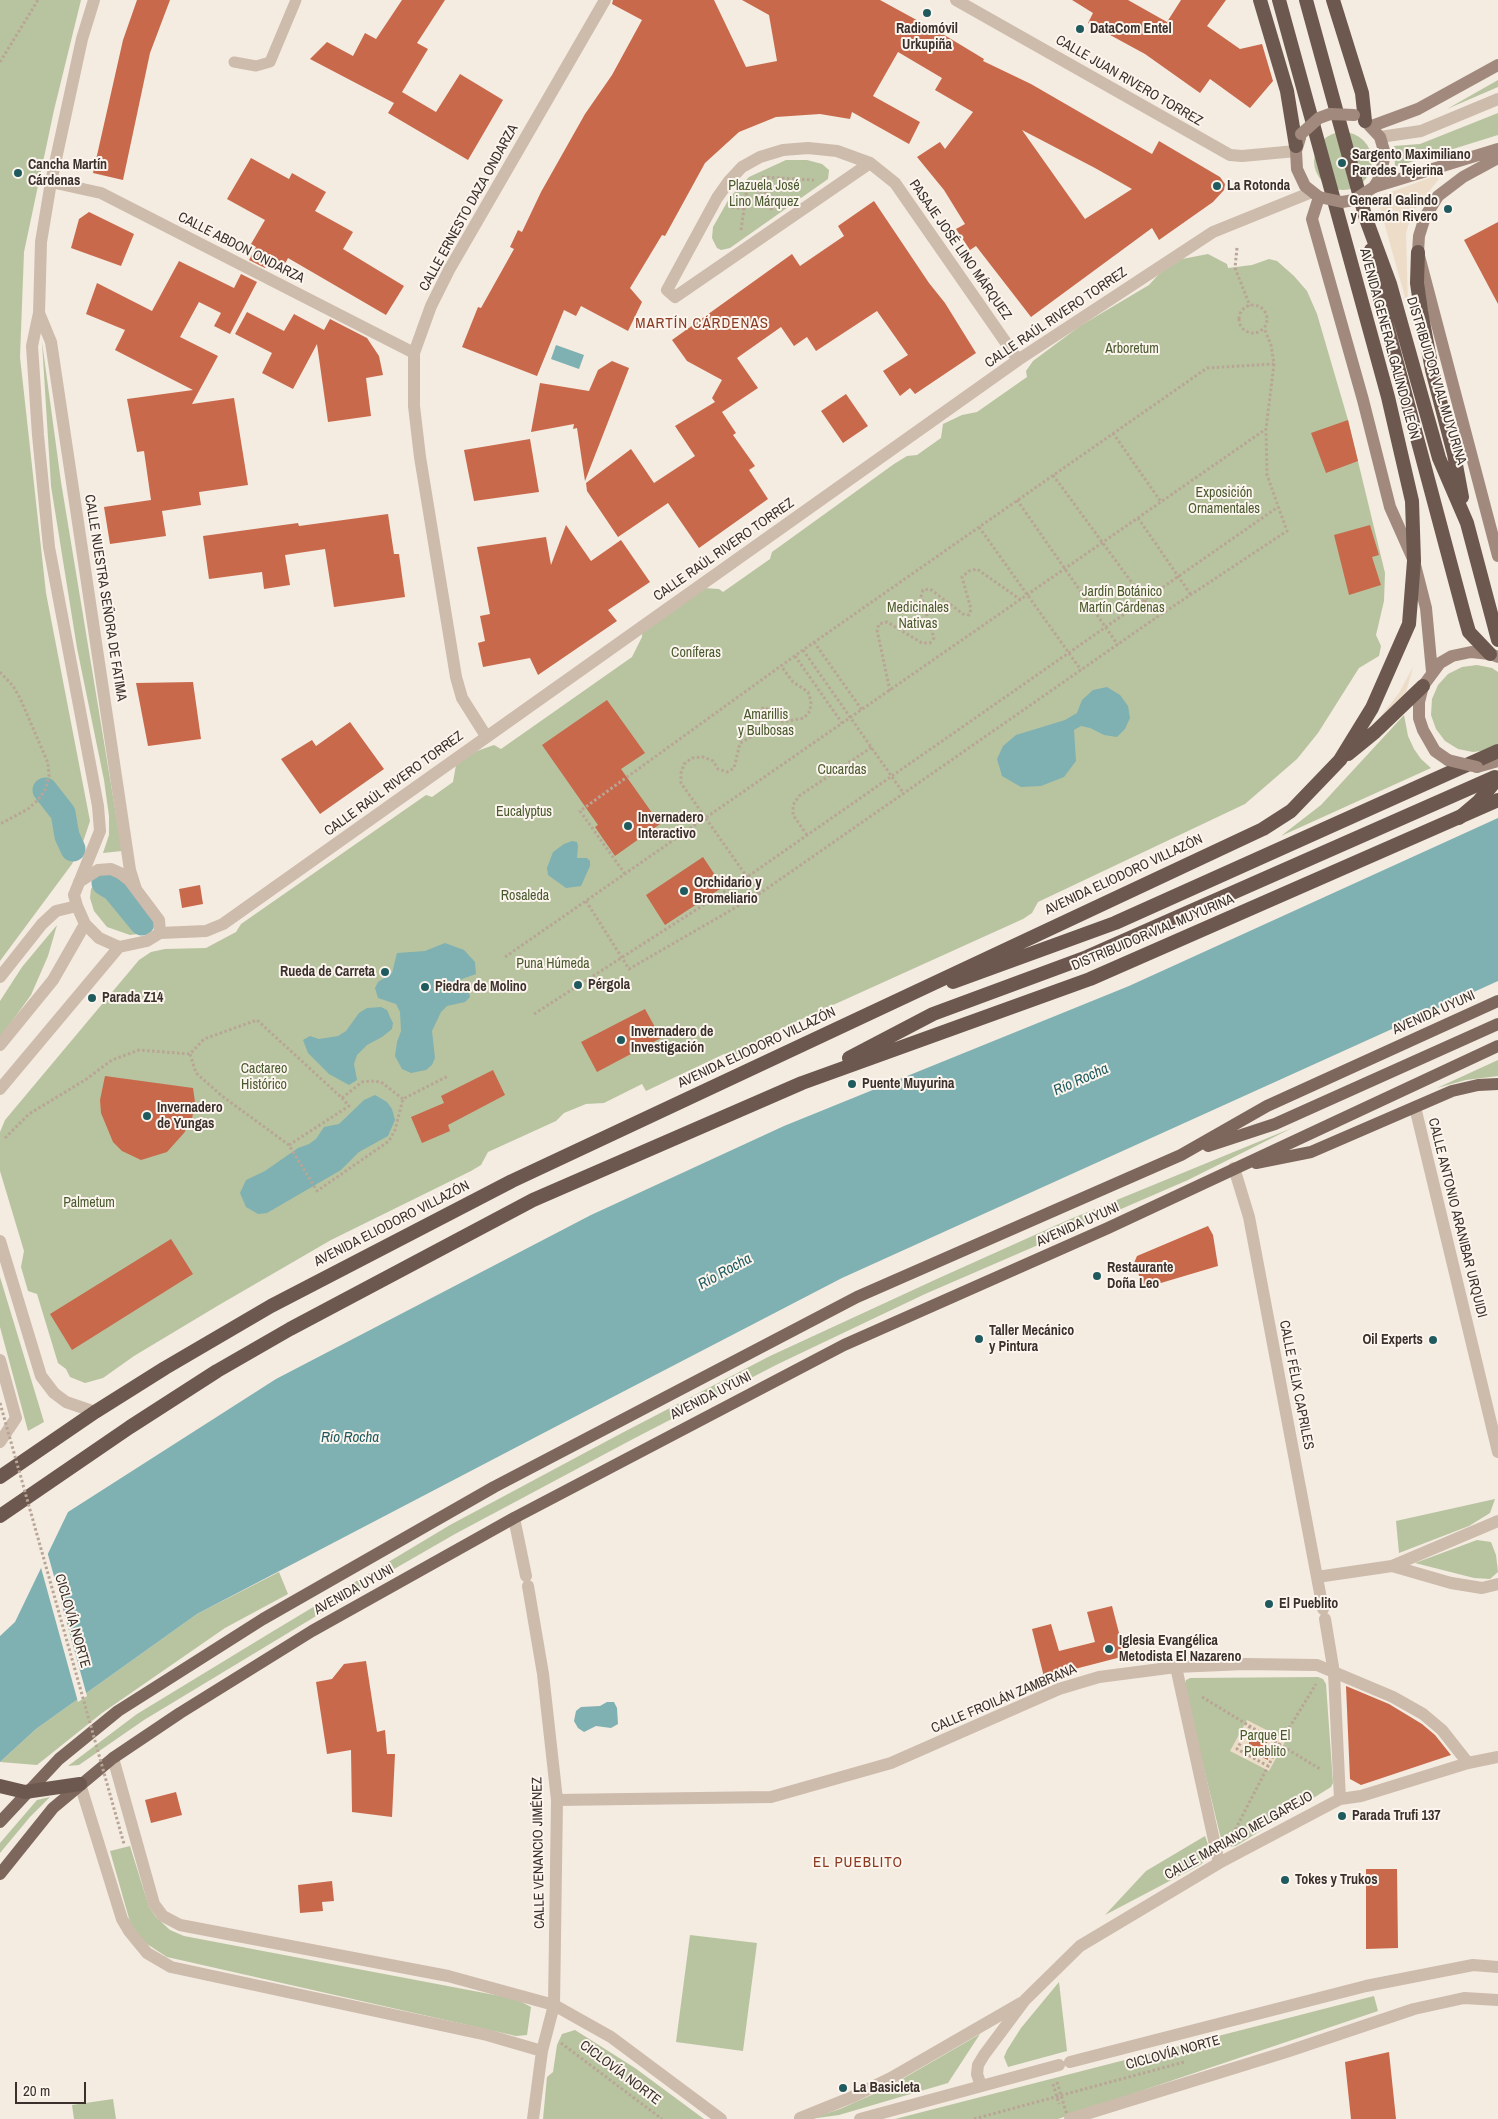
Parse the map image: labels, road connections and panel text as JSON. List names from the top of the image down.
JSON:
{
  "streets": {
    "highway": ["AVENIDA GENERAL GALINDO LEÓN", "DISTRIBUIDOR VIAL MUYURINA", "AVENIDA ELIODORO VILLAZÓN"],
    "main road": ["AVENIDA UYUNI"],
    "street": [
      "CALLE JUAN RIVERO TORREZ",
      "CALLE ERNESTO DAZA ONDARZA",
      "CALLE ABDON ONDARZA",
      "PASAJE JOSÉ LINO MÁRQUEZ",
      "CALLE RAÚL RIVERO TORREZ",
      "CALLE NUESTRA SEÑORA DE FATIMA",
      "CALLE ANTONIO ARANIBAR URQUIDI",
      "CALLE FÉLIX CAPRILES",
      "CALLE FROILÁN ZAMBRANA",
      "CALLE MARIANO MELGAREJO",
      "CALLE VENANCIO JIMÉNEZ"
    ],
    "path": ["CICLOVÍA NORTE"]
  },
  "crossings": [
    ["CALLE JUAN RIVERO TORREZ", "CALLE RAÚL RIVERO TORREZ"],
    ["CALLE ERNESTO DAZA ONDARZA", "CALLE ABDON ONDARZA"],
    ["CALLE ERNESTO DAZA ONDARZA", "CALLE RAÚL RIVERO TORREZ"],
    ["CALLE ABDON ONDARZA", "CALLE NUESTRA SEÑORA DE FATIMA"],
    ["PASAJE JOSÉ LINO MÁRQUEZ", "CALLE RAÚL RIVERO TORREZ"],
    ["CALLE RAÚL RIVERO TORREZ", "CALLE NUESTRA SEÑORA DE FATIMA"],
    ["AVENIDA GENERAL GALINDO LEÓN", "AVENIDA ELIODORO VILLAZÓN"],
    ["AVENIDA UYUNI", "CALLE FÉLIX CAPRILES"],
    ["AVENIDA UYUNI", "CALLE VENANCIO JIMÉNEZ"],
    ["CALLE FÉLIX CAPRILES", "CALLE FROILÁN ZAMBRANA"],
    ["CALLE FÉLIX CAPRILES", "CALLE MARIANO MELGAREJO"],
    ["CALLE FROILÁN ZAMBRANA", "CALLE MARIANO MELGAREJO"],
    ["CALLE FROILÁN ZAMBRANA", "CALLE VENANCIO JIMÉNEZ"]
  ],
  "districts": ["MARTÍN CÁRDENAS", "EL PUEBLITO"],
  "water": ["Río Rocha"],
  "parks": [
    "Plazuela José Lino Márquez",
    "Arboretum",
    "Exposición Ornamentales",
    "Jardín Botánico Martín Cárdenas",
    "Medicinales Nativas",
    "Coníferas",
    "Amarillis y Bulbosas",
    "Cucardas",
    "Eucalyptus",
    "Rosaleda",
    "Puna Húmeda",
    "Cactareo Histórico",
    "Palmetum",
    "Parque El Pueblito"
  ],
  "places": [
    "Radiomóvil Urkupiña",
    "DataCom Entel",
    "Sargento Maximiliano Paredes Tejerina",
    "Cancha Martín Cárdenas",
    "La Rotonda",
    "General Galindo y Ramón Rivero",
    "Invernadero Interactivo",
    "Orchidario y Bromeliario",
    "Rueda de Carreta",
    "Pérgola",
    "Piedra de Molino",
    "Parada Z14",
    "Invernadero de Investigación",
    "Puente Muyurina",
    "Invernadero de Yungas",
    "Restaurante Doña Leo",
    "Taller Mecánico y Pintura",
    "Oil Experts",
    "El Pueblito",
    "Iglesia Evangélica Metodista El Nazareno",
    "Parada Trufi 137",
    "Tokes y Trukos",
    "La Basicleta"
  ],
  "scale_bar": "20 m"
}
